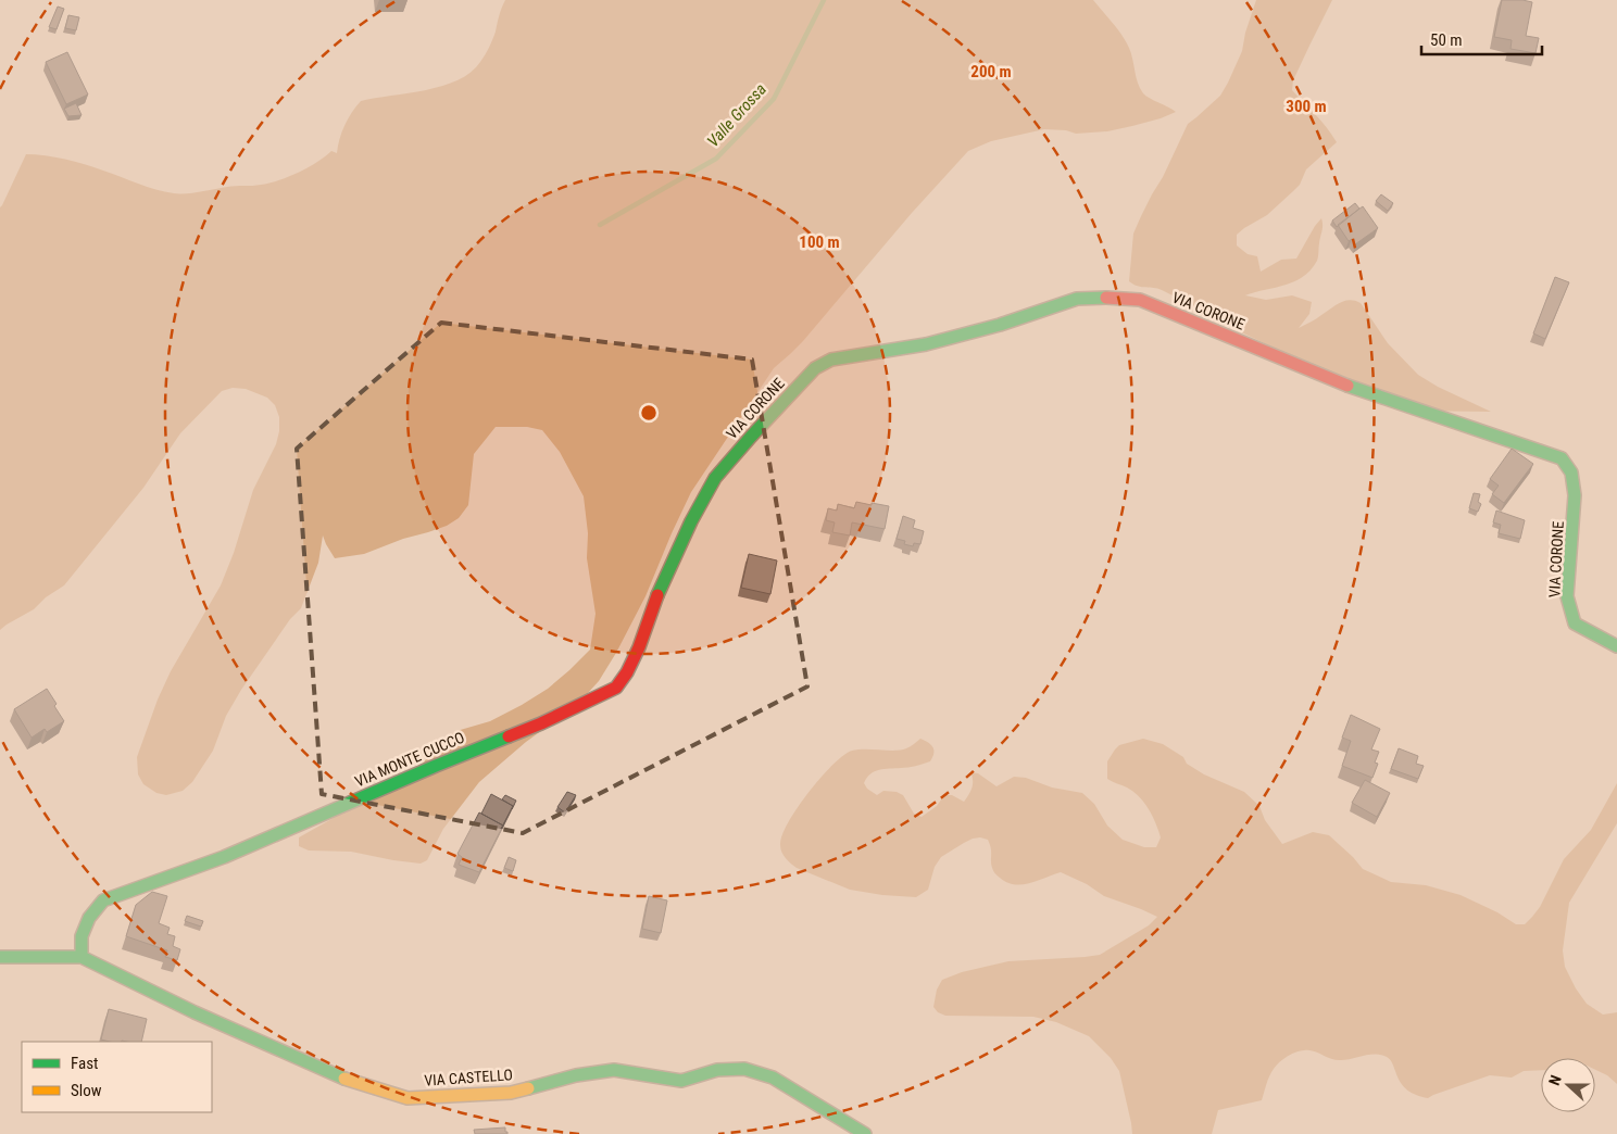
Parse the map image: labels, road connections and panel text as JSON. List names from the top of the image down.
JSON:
{
  "streets": {
    "street": ["VIA CORONE", "VIA MONTE CUCCO", "VIA CASTELLO"]
  },
  "crossings": [
    ["VIA CORONE", "VIA MONTE CUCCO"],
    ["VIA MONTE CUCCO", "VIA CASTELLO"]
  ],
  "water": ["Valle Grossa"],
  "legend": ["Fast", "Slow"],
  "scale_bar": "50 m",
  "north": "left",
  "rings": ["200 m", "300 m", "100 m"]
}
